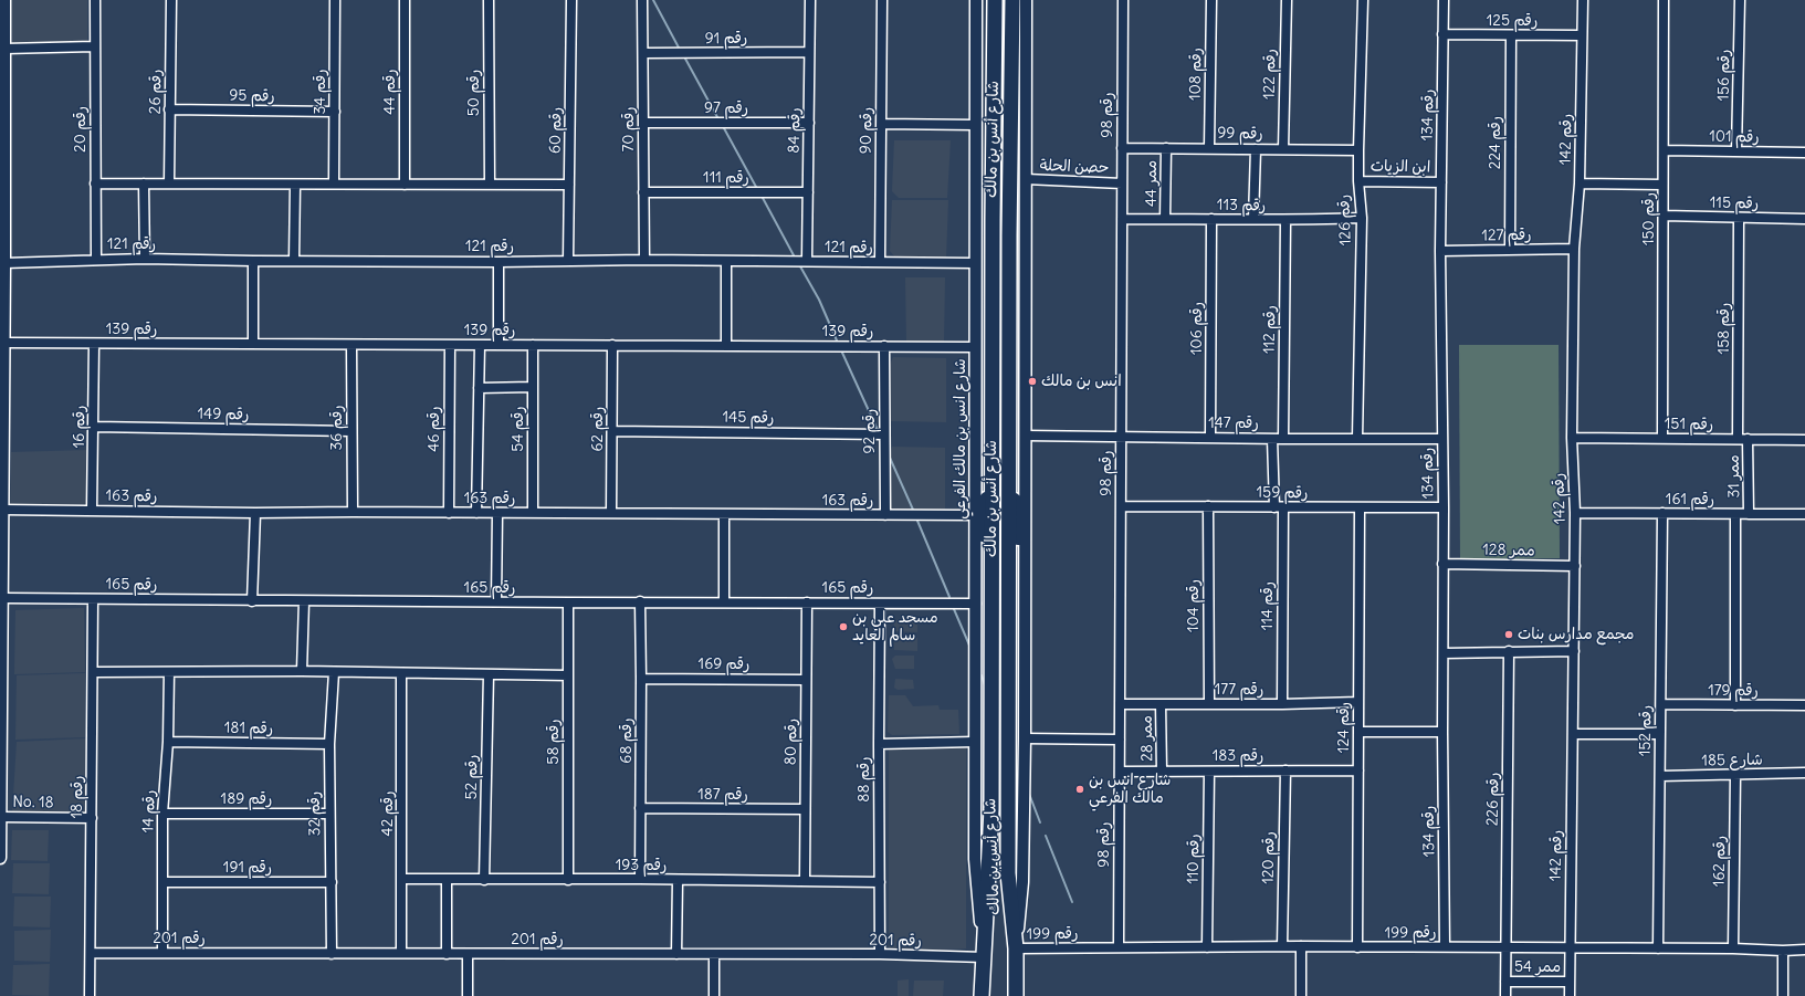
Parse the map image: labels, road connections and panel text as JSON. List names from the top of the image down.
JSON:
{
  "streets": {
    "main road": ["شارع أنس بن مالك"],
    "street": [
      "رقم 125",
      "رقم 91",
      "رقم 108",
      "رقم 122",
      "رقم 156",
      "رقم 26",
      "رقم 34",
      "رقم 44",
      "رقم 50",
      "رقم 95",
      "رقم 97",
      "رقم 98",
      "رقم 134",
      "رقم 20",
      "رقم 70",
      "رقم 60",
      "رقم 84",
      "رقم 90",
      "رقم 99",
      "رقم 101",
      "رقم 142",
      "رقم 224",
      "حصن الحلة",
      "ابن الزيات",
      "رقم 111",
      "ممر 44",
      "رقم 115",
      "رقم 113",
      "رقم 150",
      "رقم 126",
      "رقم 127",
      "رقم 121",
      "رقم 106",
      "رقم 158",
      "رقم 139",
      "رقم 112",
      "رقم 149",
      "رقم 145",
      "رقم 147",
      "رقم 151",
      "رقم 16",
      "رقم 36",
      "رقم 46",
      "رقم 54",
      "رقم 62",
      "رقم 92",
      "شارع انس بن مالك الفرعي",
      "ممر 31",
      "رقم 159",
      "رقم 163",
      "رقم 161",
      "ممر 128",
      "رقم 165",
      "رقم 104",
      "رقم 114",
      "رقم 169",
      "رقم 177",
      "رقم 179",
      "رقم 124",
      "رقم 181",
      "رقم 152",
      "ممر 28",
      "رقم 68",
      "رقم 58",
      "رقم 80",
      "رقم 183",
      "شارع 185",
      "رقم 52",
      "رقم 88",
      "رقم 187",
      "رقم 18",
      "رقم 189",
      "رقم 226",
      "No. 18",
      "رقم 14",
      "رقم 32",
      "رقم 42",
      "رقم 120",
      "رقم 110",
      "رقم 162",
      "رقم 193",
      "رقم 191",
      "رقم 199",
      "رقم 201",
      "ممر 54"
    ]
  },
  "crossings": [
    ["رقم 125", "رقم 134"],
    ["رقم 125", "رقم 142"],
    ["رقم 125", "رقم 224"],
    ["رقم 91", "رقم 70"],
    ["رقم 91", "رقم 84"],
    ["رقم 108", "رقم 99"],
    ["رقم 122", "رقم 99"],
    ["رقم 156", "رقم 101"],
    ["رقم 26", "رقم 95"],
    ["رقم 34", "رقم 95"],
    ["رقم 97", "رقم 70"],
    ["رقم 97", "رقم 84"],
    ["رقم 98", "رقم 99"],
    ["رقم 98", "حصن الحلة"],
    ["رقم 98", "رقم 113"],
    ["رقم 98", "رقم 147"],
    ["رقم 98", "رقم 159"],
    ["رقم 98", "رقم 177"],
    ["رقم 98", "رقم 183"],
    ["رقم 98", "رقم 199"],
    ["رقم 134", "ابن الزيات"],
    ["رقم 134", "رقم 127"],
    ["رقم 134", "رقم 147"],
    ["رقم 134", "رقم 159"],
    ["رقم 134", "ممر 128"],
    ["رقم 134", "رقم 199"],
    ["رقم 20", "رقم 121"],
    ["رقم 70", "رقم 111"],
    ["رقم 70", "رقم 121"],
    ["رقم 60", "رقم 121"],
    ["رقم 84", "رقم 111"],
    ["رقم 84", "رقم 121"],
    ["رقم 90", "رقم 121"],
    ["رقم 99", "ممر 44"],
    ["رقم 99", "رقم 126"],
    ["رقم 101", "رقم 150"],
    ["شارع أنس بن مالك", "شارع انس بن مالك الفرعي"],
    ["شارع أنس بن مالك", "رقم 199"],
    ["شارع أنس بن مالك", "رقم 201"],
    ["رقم 142", "رقم 127"],
    ["رقم 142", "رقم 151"],
    ["رقم 142", "رقم 161"],
    ["رقم 142", "ممر 128"],
    ["رقم 142", "رقم 199"],
    ["رقم 142", "ممر 54"],
    ["رقم 224", "رقم 127"],
    ["ابن الزيات", "رقم 126"],
    ["ممر 44", "رقم 113"],
    ["رقم 115", "رقم 150"],
    ["رقم 115", "رقم 158"],
    ["رقم 113", "رقم 126"],
    ["رقم 113", "رقم 106"],
    ["رقم 113", "رقم 112"],
    ["رقم 150", "رقم 151"],
    ["رقم 126", "رقم 147"],
    ["رقم 121", "شارع انس بن مالك الفرعي"],
    ["رقم 106", "رقم 147"],
    ["رقم 158", "رقم 151"],
    ["رقم 139", "رقم 16"],
    ["رقم 139", "رقم 36"],
    ["رقم 139", "رقم 46"],
    ["رقم 139", "رقم 54"],
    ["رقم 139", "رقم 62"],
    ["رقم 139", "رقم 92"],
    ["رقم 139", "شارع انس بن مالك الفرعي"],
    ["رقم 112", "رقم 147"],
    ["رقم 149", "رقم 16"],
    ["رقم 149", "رقم 36"],
    ["رقم 145", "رقم 62"],
    ["رقم 145", "رقم 92"],
    ["رقم 147", "رقم 114"],
    ["رقم 151", "ممر 31"],
    ["رقم 16", "رقم 163"],
    ["رقم 36", "رقم 163"],
    ["رقم 46", "رقم 163"],
    ["رقم 54", "رقم 163"],
    ["رقم 62", "رقم 163"],
    ["رقم 92", "رقم 163"],
    ["شارع انس بن مالك الفرعي", "رقم 163"],
    ["شارع انس بن مالك الفرعي", "رقم 165"],
    ["شارع انس بن مالك الفرعي", "رقم 201"],
    ["ممر 31", "رقم 161"],
    ["رقم 159", "رقم 104"],
    ["رقم 159", "رقم 114"],
    ["رقم 159", "رقم 124"],
    ["رقم 161", "رقم 152"],
    ["رقم 165", "رقم 68"],
    ["رقم 165", "رقم 58"],
    ["رقم 165", "رقم 80"],
    ["رقم 165", "رقم 88"],
    ["رقم 165", "رقم 18"],
    ["رقم 104", "رقم 177"],
    ["رقم 114", "رقم 177"],
    ["رقم 169", "رقم 68"],
    ["رقم 169", "رقم 80"],
    ["رقم 177", "رقم 124"],
    ["رقم 177", "ممر 28"],
    ["رقم 179", "رقم 152"],
    ["رقم 124", "رقم 183"],
    ["رقم 124", "رقم 199"],
    ["رقم 181", "رقم 14"],
    ["رقم 181", "رقم 32"],
    ["رقم 152", "شارع 185"],
    ["رقم 152", "رقم 199"],
    ["ممر 28", "رقم 183"],
    ["رقم 68", "رقم 187"],
    ["رقم 68", "رقم 193"],
    ["رقم 58", "رقم 193"],
    ["رقم 80", "رقم 187"],
    ["رقم 80", "رقم 193"],
    ["رقم 183", "رقم 120"],
    ["رقم 183", "رقم 110"],
    ["شارع 185", "رقم 162"],
    ["رقم 52", "رقم 193"],
    ["رقم 88", "رقم 193"],
    ["رقم 88", "رقم 201"],
    ["رقم 18", "No. 18"],
    ["رقم 18", "رقم 201"],
    ["رقم 189", "رقم 14"],
    ["رقم 189", "رقم 32"],
    ["رقم 226", "رقم 199"],
    ["رقم 226", "ممر 54"],
    ["رقم 14", "رقم 191"],
    ["رقم 14", "رقم 201"],
    ["رقم 32", "رقم 191"],
    ["رقم 32", "رقم 201"],
    ["رقم 42", "رقم 193"],
    ["رقم 42", "رقم 201"],
    ["رقم 120", "رقم 199"],
    ["رقم 110", "رقم 199"],
    ["رقم 162", "رقم 199"],
    ["رقم 199", "ممر 54"]
  ],
  "places": [
    "انس بن مالك",
    "مسجد علي بن سالم العايد",
    "مجمع مدارس بنات",
    "شارع انس بن مالك الفرعي"
  ]
}
